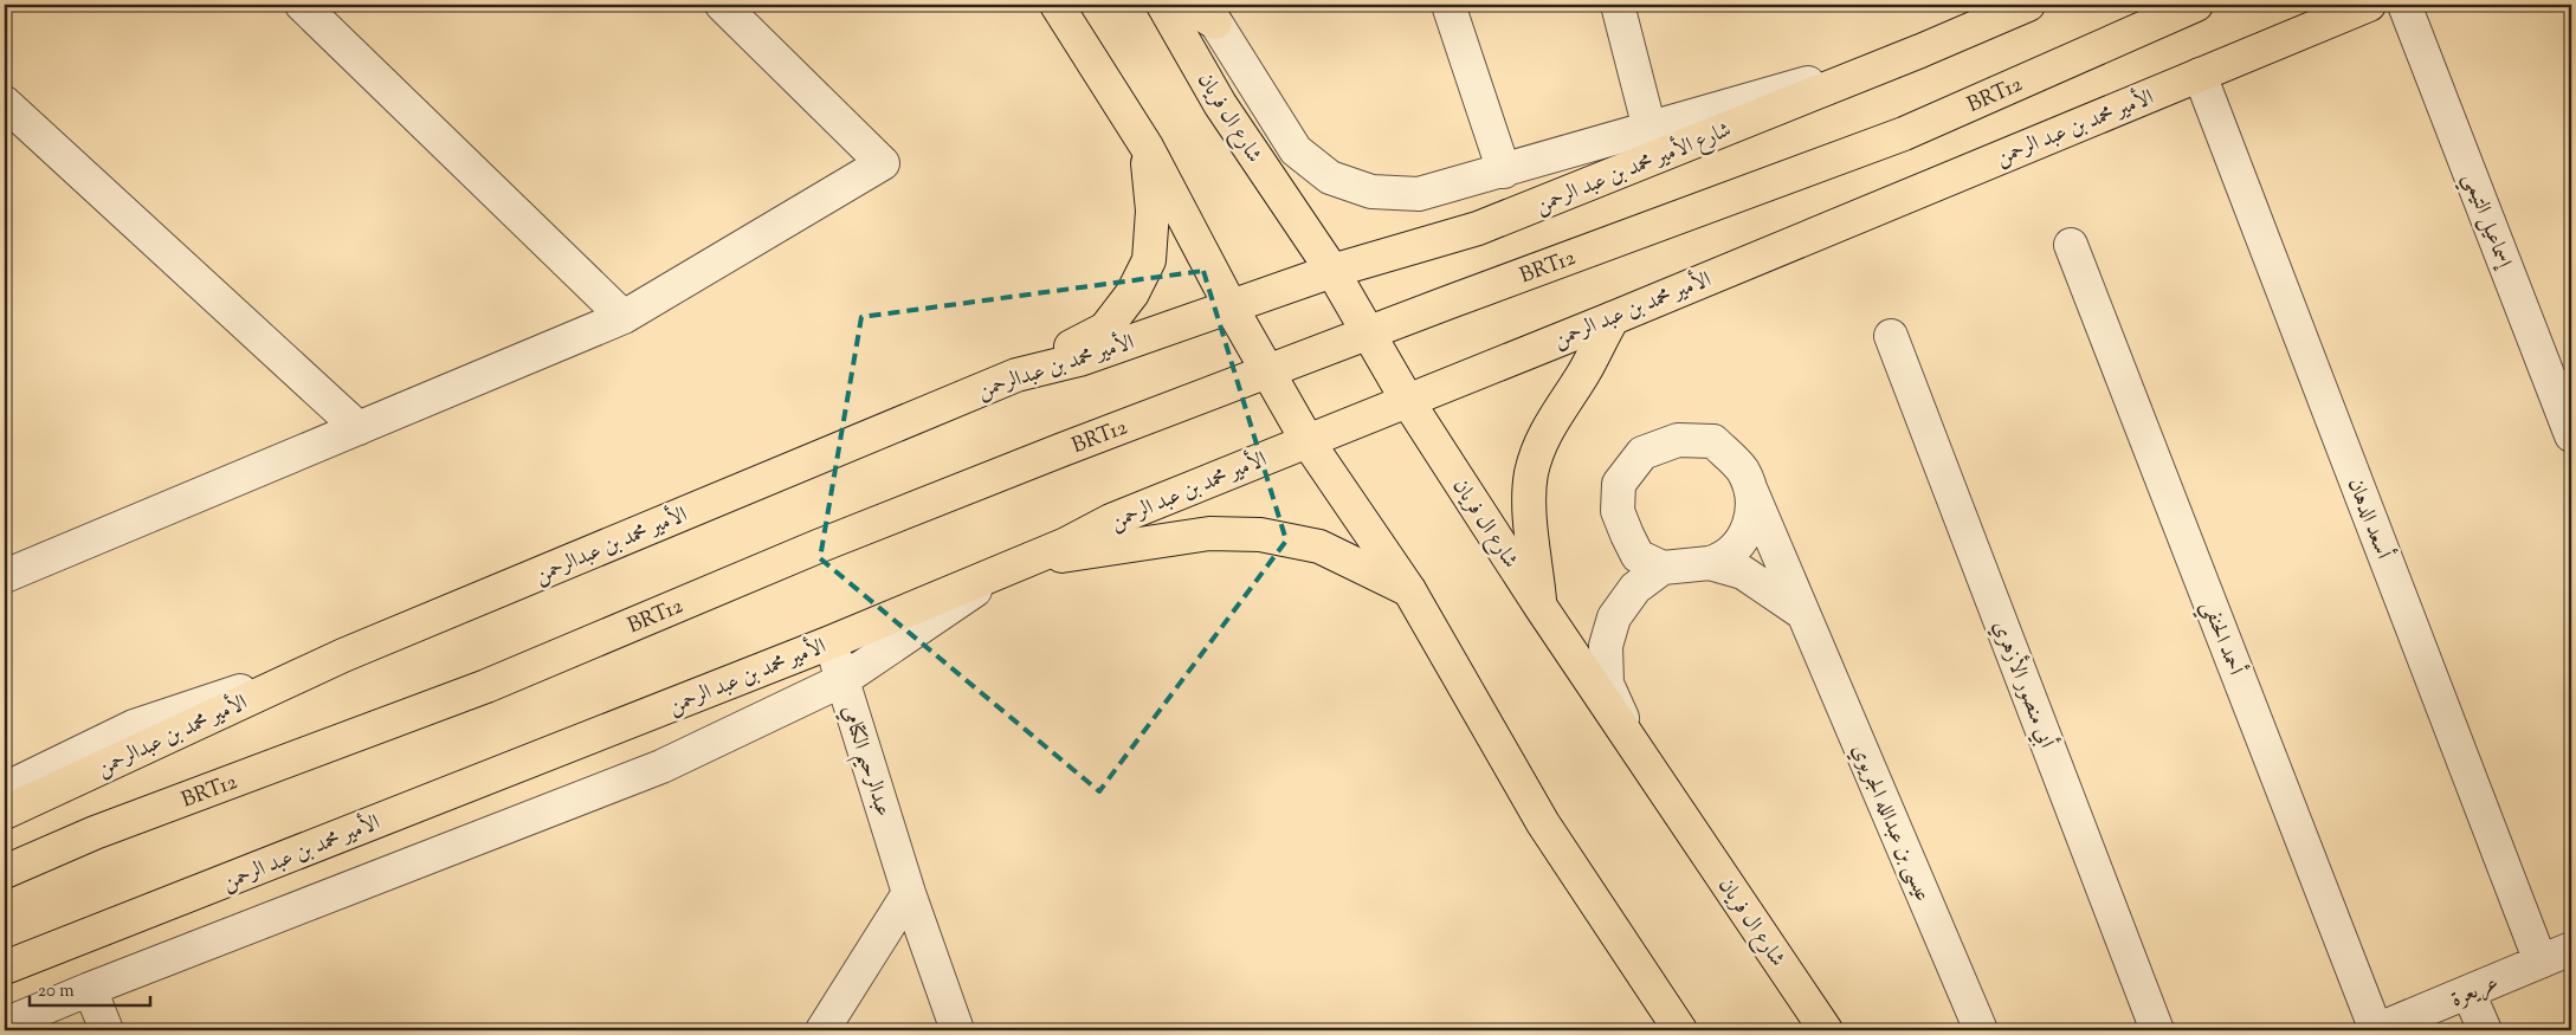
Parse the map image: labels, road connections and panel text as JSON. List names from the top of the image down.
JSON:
{
  "streets": {
    "main road": [
      "BRT12",
      "شارع ال فريان",
      "الأمير محمد بن عبد الرحمن",
      "شارع الأمير محمد بن عبد الرحمن",
      "الأمير محمد بن عبدالرحمن"
    ],
    "street": [
      "إسماعيل التيمي",
      "أسعد الدهان",
      "أحمد الحنفي",
      "أبي منصور الأزهري",
      "عبدالرحيم الكتامي",
      "عيسى بن عبدالله الجريوي",
      "عريعرة"
    ]
  },
  "crossings": [
    ["BRT12", "شارع ال فريان"],
    ["شارع ال فريان", "الأمير محمد بن عبد الرحمن"],
    ["شارع ال فريان", "شارع الأمير محمد بن عبد الرحمن"],
    ["الأمير محمد بن عبد الرحمن", "أسعد الدهان"],
    ["الأمير محمد بن عبد الرحمن", "عبدالرحيم الكتامي"],
    ["شارع الأمير محمد بن عبد الرحمن", "الأمير محمد بن عبدالرحمن"],
    ["أسعد الدهان", "عريعرة"],
    ["أحمد الحنفي", "عريعرة"]
  ],
  "scale_bar": "20 m"
}
